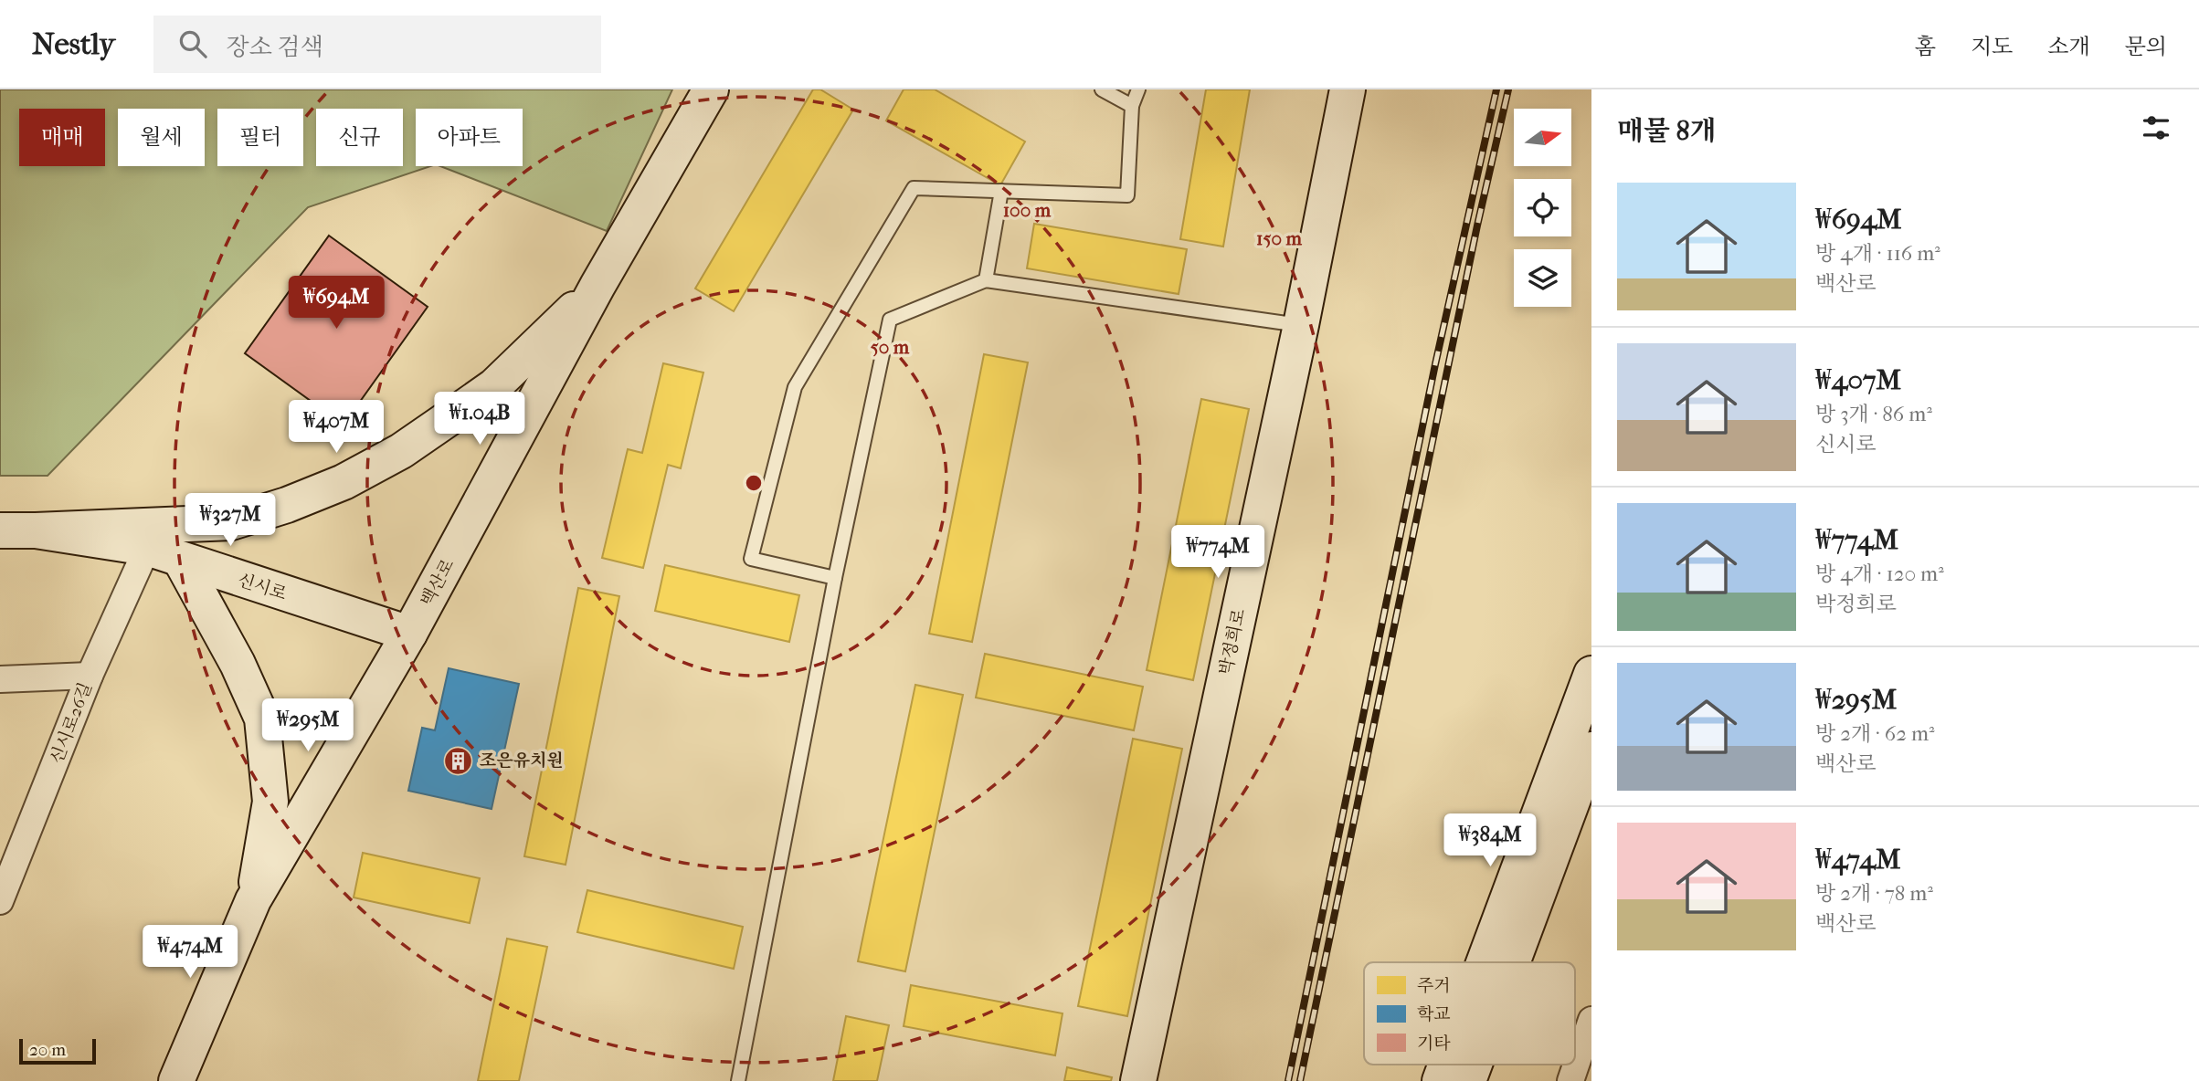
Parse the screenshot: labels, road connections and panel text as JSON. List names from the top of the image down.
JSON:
{
  "streets": {
    "street": [
      "백산로",
      "신시로",
      "박정희로",
      "신시로26길"
    ]
  },
  "crossings": [
    ["백산로", "신시로"],
    ["신시로", "신시로26길"]
  ],
  "places": {
    "building": ["조은유치원"]
  },
  "legend": ["주거", "학교", "기타"],
  "scale_bar": "20 m",
  "north": "right",
  "page": {
    "header": "Nestly",
    "search": "장소 검색",
    "nav": [
      "홈",
      "지도",
      "소개",
      "문의"
    ],
    "heading": "매물 8개",
    "chip": [
      "매매",
      "월세",
      "필터",
      "신규",
      "아파트"
    ],
    "list": [
      {
        "name": "₩694M",
        "note": "방 4개 · 116 m² · 백산로"
      },
      {
        "name": "₩407M",
        "note": "방 3개 · 86 m² · 신시로"
      },
      {
        "name": "₩774M",
        "note": "방 4개 · 120 m² · 박정희로"
      },
      {
        "name": "₩295M",
        "note": "방 2개 · 62 m² · 백산로"
      },
      {
        "name": "₩474M",
        "note": "방 2개 · 78 m² · 백산로"
      }
    ],
    "price": [
      "₩694M",
      "₩1.04B",
      "₩407M",
      "₩327M",
      "₩774M",
      "₩295M",
      "₩384M",
      "₩474M"
    ],
    "scale": "20 m"
  },
  "rings": ["100 m", "150 m", "50 m"]
}
